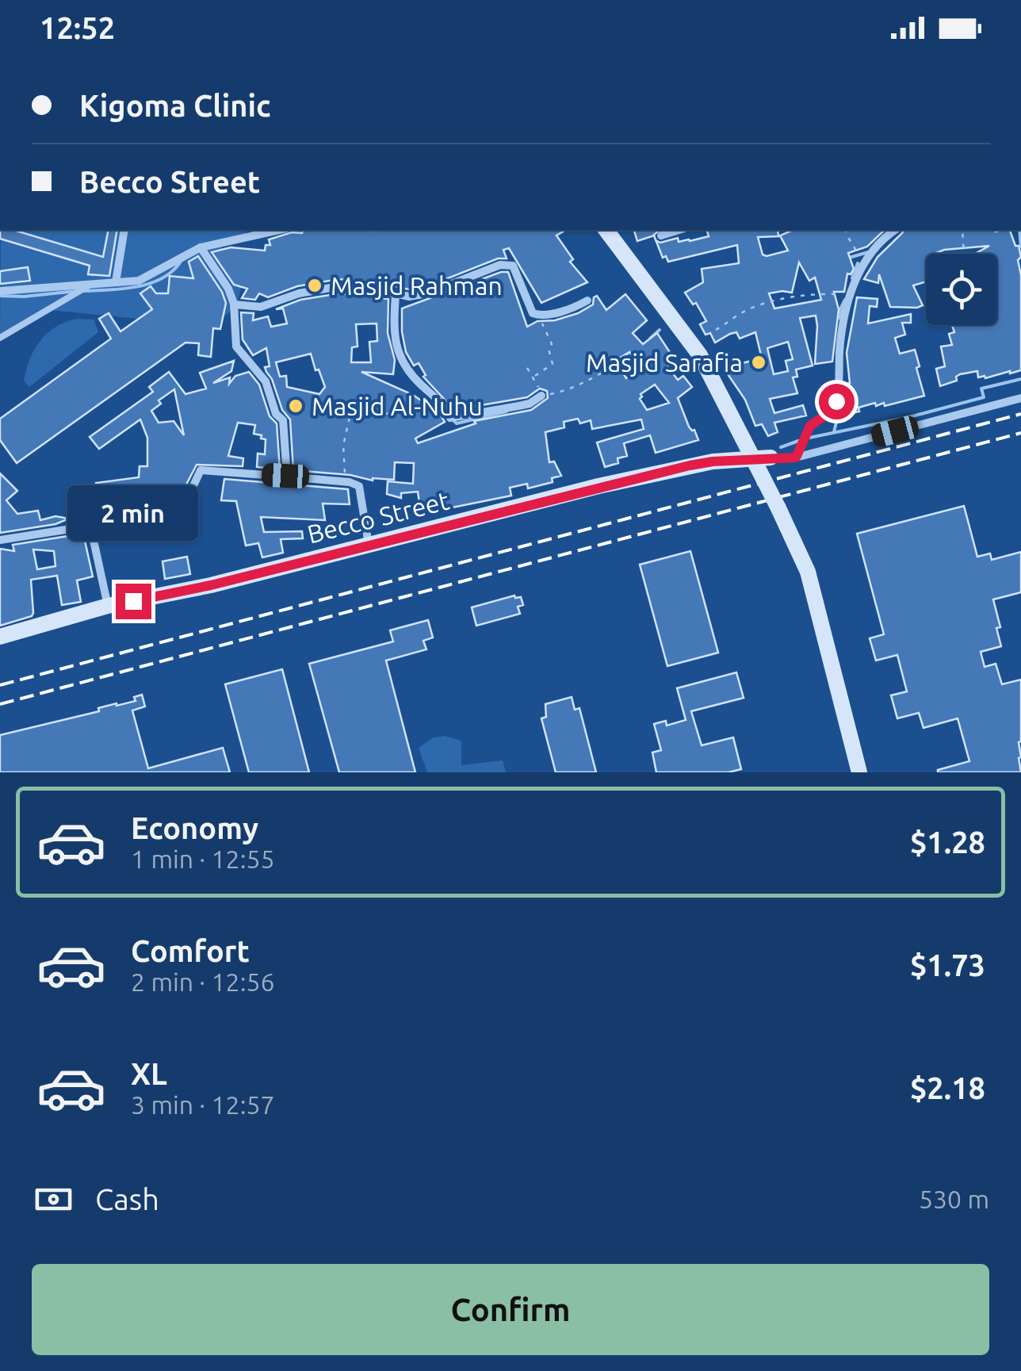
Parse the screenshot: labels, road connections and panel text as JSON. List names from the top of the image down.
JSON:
{
  "streets": {
    "street": ["Becco Street"]
  },
  "places": ["Masjid Rahman", "Masjid Sarafia", "Masjid Al-Nuhu"],
  "page": {
    "status": "12:52",
    "banner": ["Kigoma Clinic", "Becco Street"],
    "bubble": "2 min",
    "list": [
      {
        "name": "Economy",
        "note": "1 min · 12:55",
        "value": "$1.28"
      },
      {
        "name": "Comfort",
        "note": "2 min · 12:56",
        "value": "$1.73"
      },
      {
        "name": "XL",
        "note": "3 min · 12:57",
        "value": "$2.18"
      }
    ],
    "pay": ["Cash", "530 m"],
    "buttons": "Confirm"
  }
}
